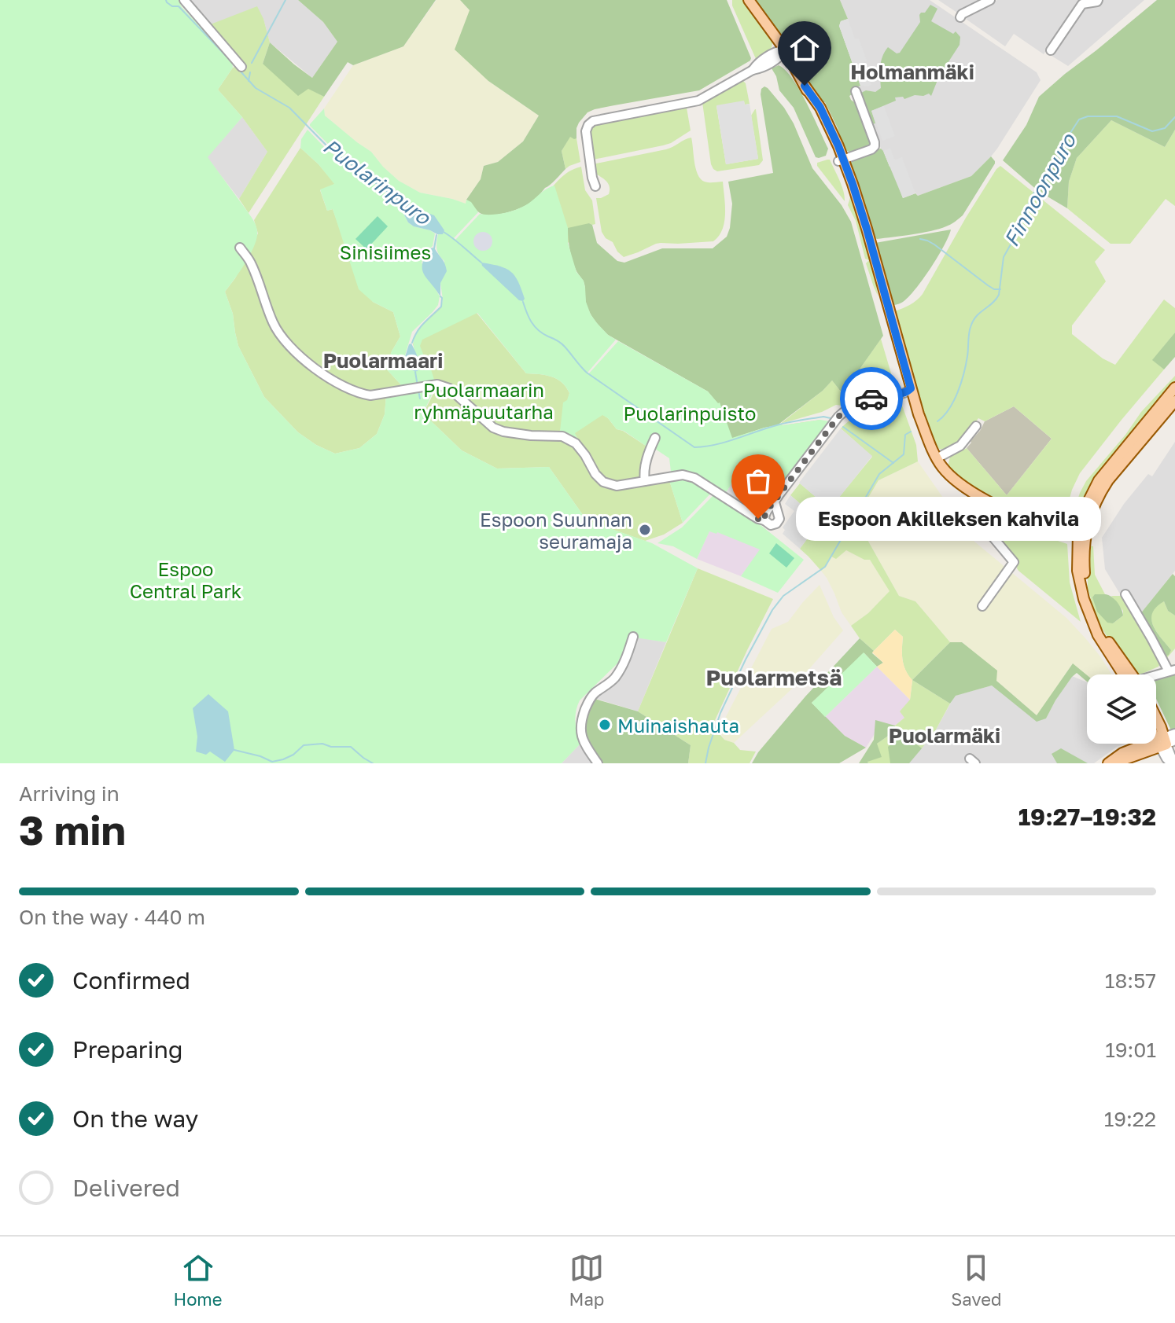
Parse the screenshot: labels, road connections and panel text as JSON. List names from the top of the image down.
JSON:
{
  "districts": [
    "Holmanmäki",
    "Puolarmaari",
    "Puolarmetsä",
    "Puolarmäki"
  ],
  "water": ["Puolarinpuro", "Finnoonpuro"],
  "parks": [
    "Sinisiimes",
    "Puolarmaarin ryhmäpuutarha",
    "Puolarinpuisto",
    "Espoo Central Park"
  ],
  "places": ["Espoon Akilleksen kahvila", "Espoon Suunnan seuramaja", "Muinaishauta"],
  "page": {
    "bubble": "Espoon Akilleksen kahvila",
    "heading": ["3 min", "Arriving in", "19:27–19:32"],
    "bar": "On the way · 440 m",
    "list": [
      ["Confirmed", "18:57"],
      ["Preparing", "19:01"],
      ["On the way", "19:22"],
      "Delivered"
    ],
    "tabs": ["Home", "Map", "Saved"]
  }
}
